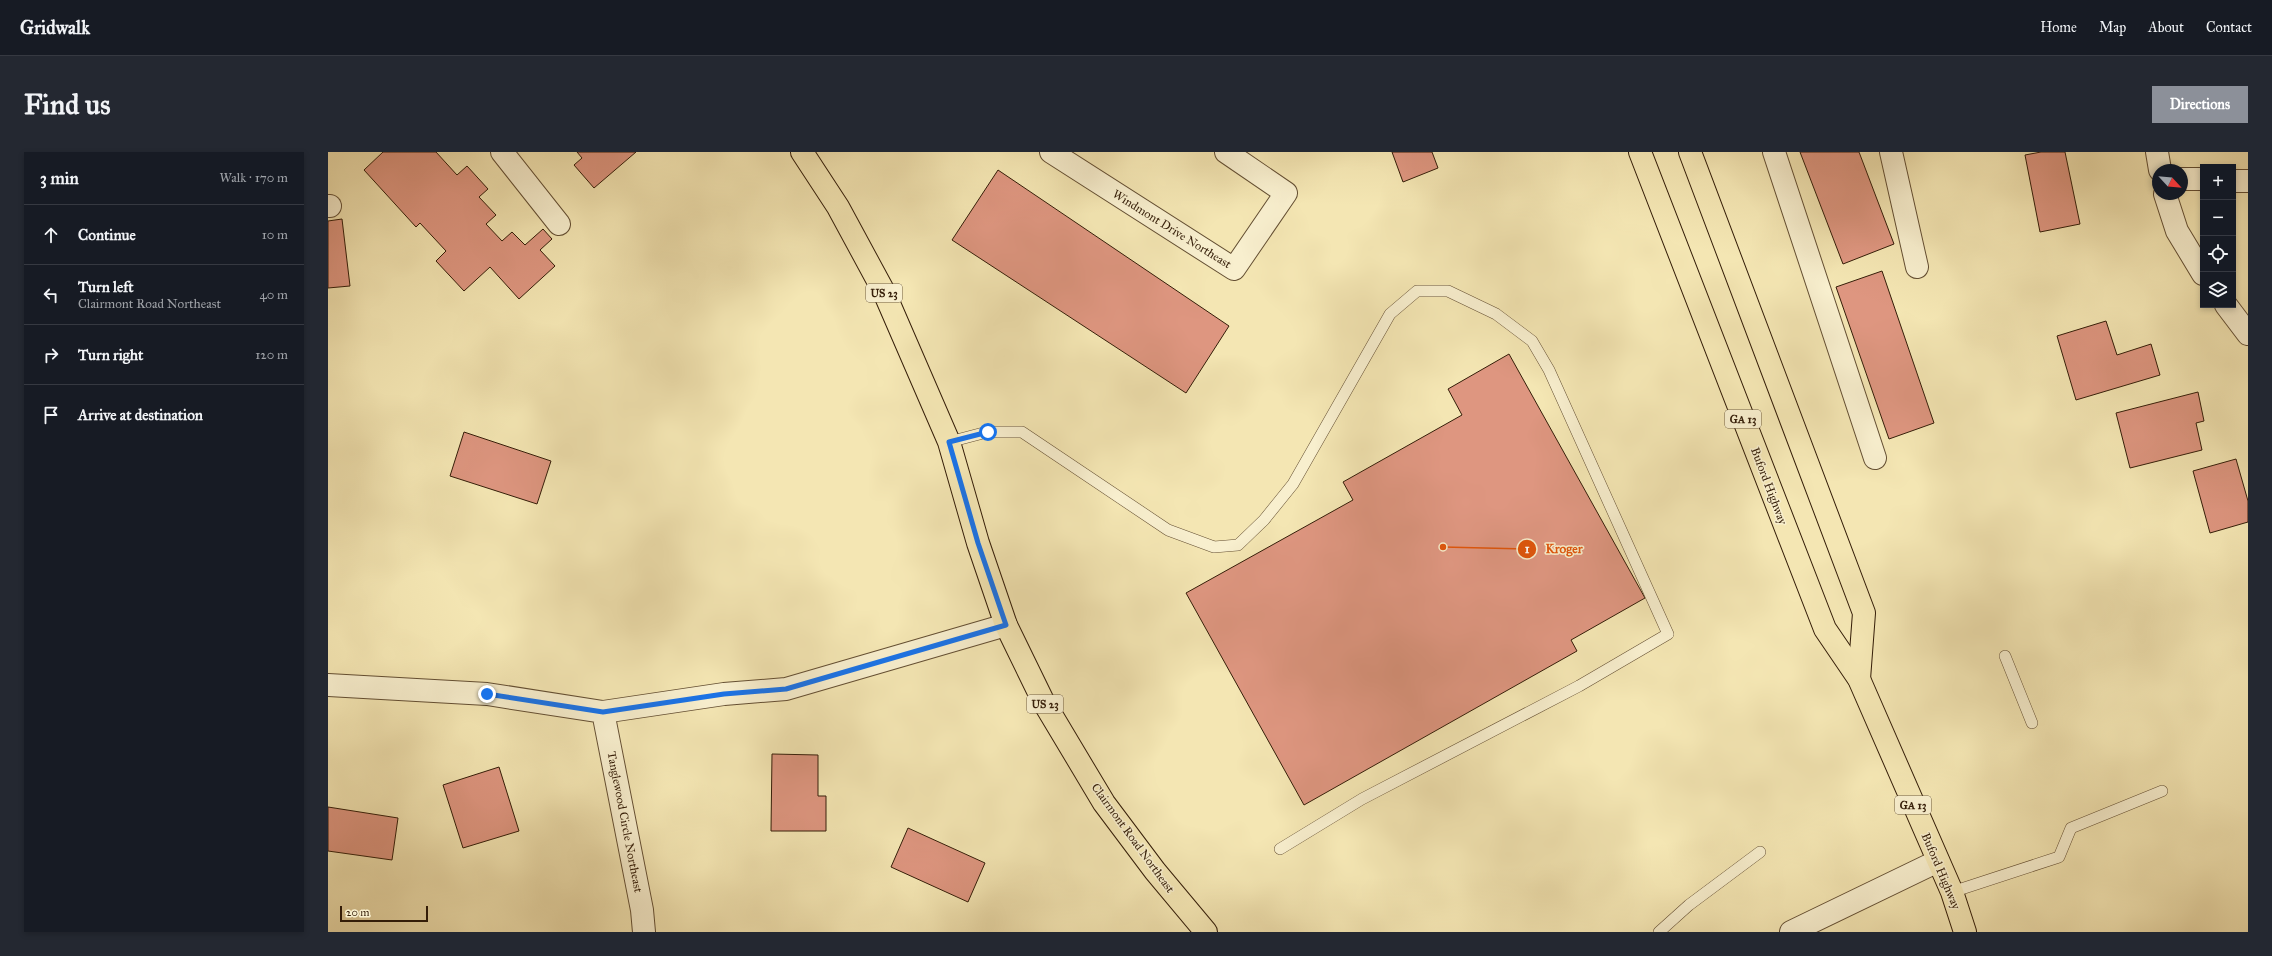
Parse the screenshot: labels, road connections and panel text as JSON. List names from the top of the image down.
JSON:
{
  "streets": {
    "main road": [
      "US 23",
      "GA 13",
      "Buford Highway",
      "Clairmont Road Northeast"
    ],
    "street": ["Windmont Drive Northeast", "Tanglewood Circle Northeast"]
  },
  "places": ["Kroger"],
  "scale_bar": "20 m",
  "north": "bottom right",
  "page": {
    "header": "Gridwalk",
    "nav": [
      "Home",
      "Map",
      "About",
      "Contact"
    ],
    "buttons": "Directions",
    "title": "Find us",
    "heading": ["3 min", "Walk · 170 m"],
    "map_buttons": ["+", "−"],
    "list": [
      ["Continue", "10 m"],
      ["Turn left", "Clairmont Road Northeast", "40 m"],
      ["Turn right", "120 m"],
      "Arrive at destination"
    ],
    "scale": "20 m"
  }
}
